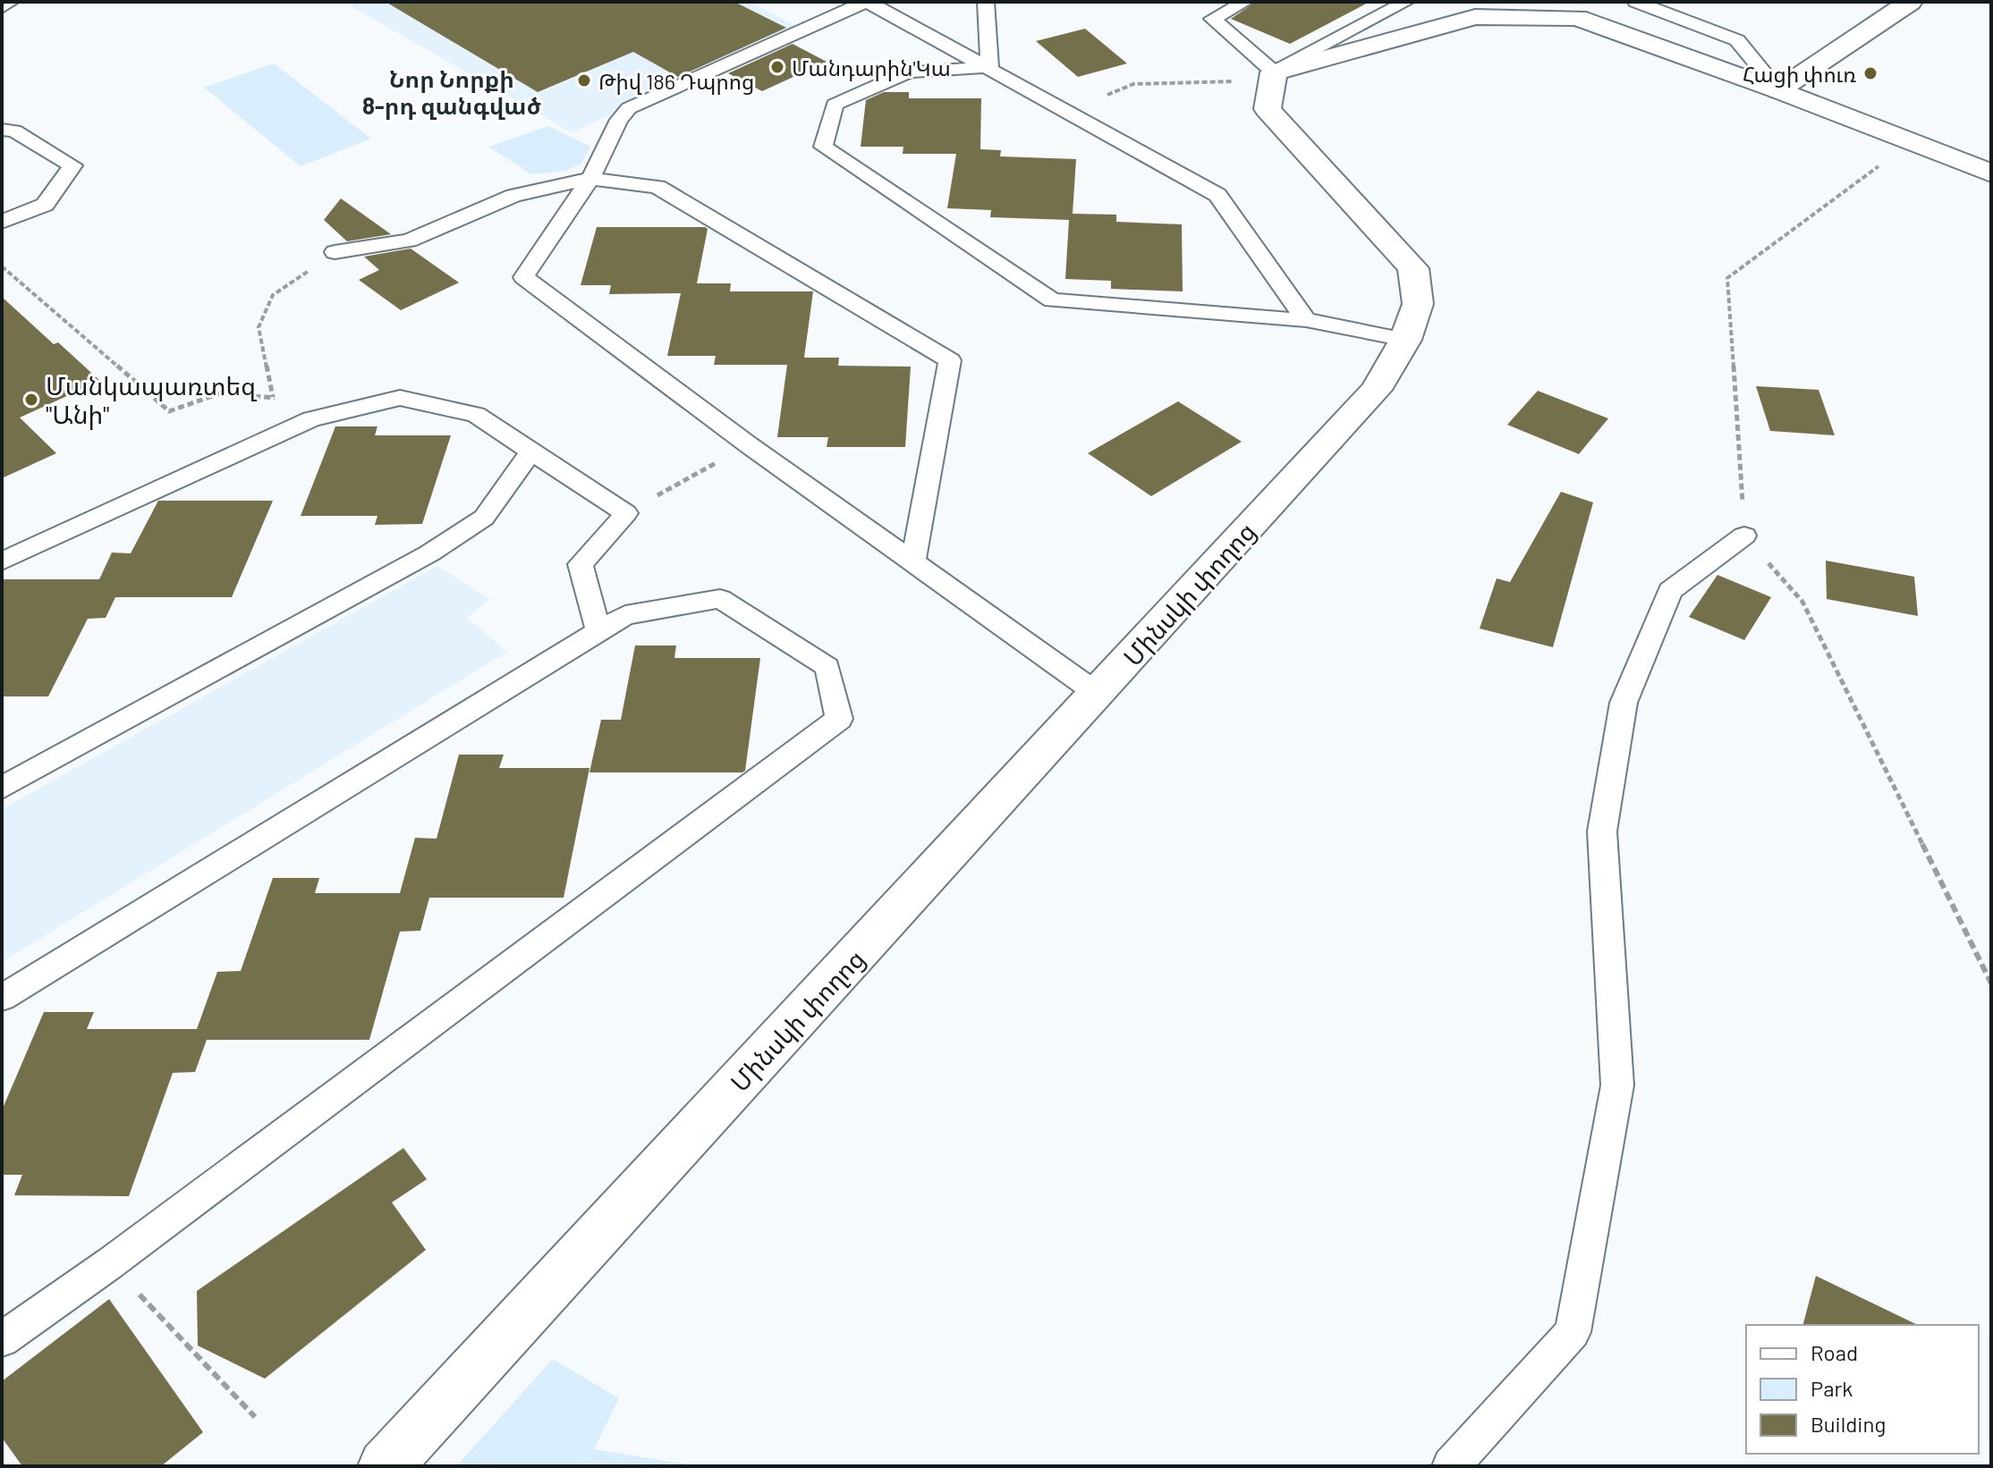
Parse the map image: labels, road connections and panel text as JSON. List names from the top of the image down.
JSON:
{
  "streets": {
    "main road": ["Մինսկի փողոց"]
  },
  "districts": ["Նոր Նորքի 8-րդ զանգված"],
  "places": [
    "Մանդարին'Կա",
    "Հացի փուռ",
    "Թիվ 186 Դպրոց",
    "Մանկապառտեզ \"Անի\""
  ],
  "legend": ["Road", "Park", "Building"]
}
